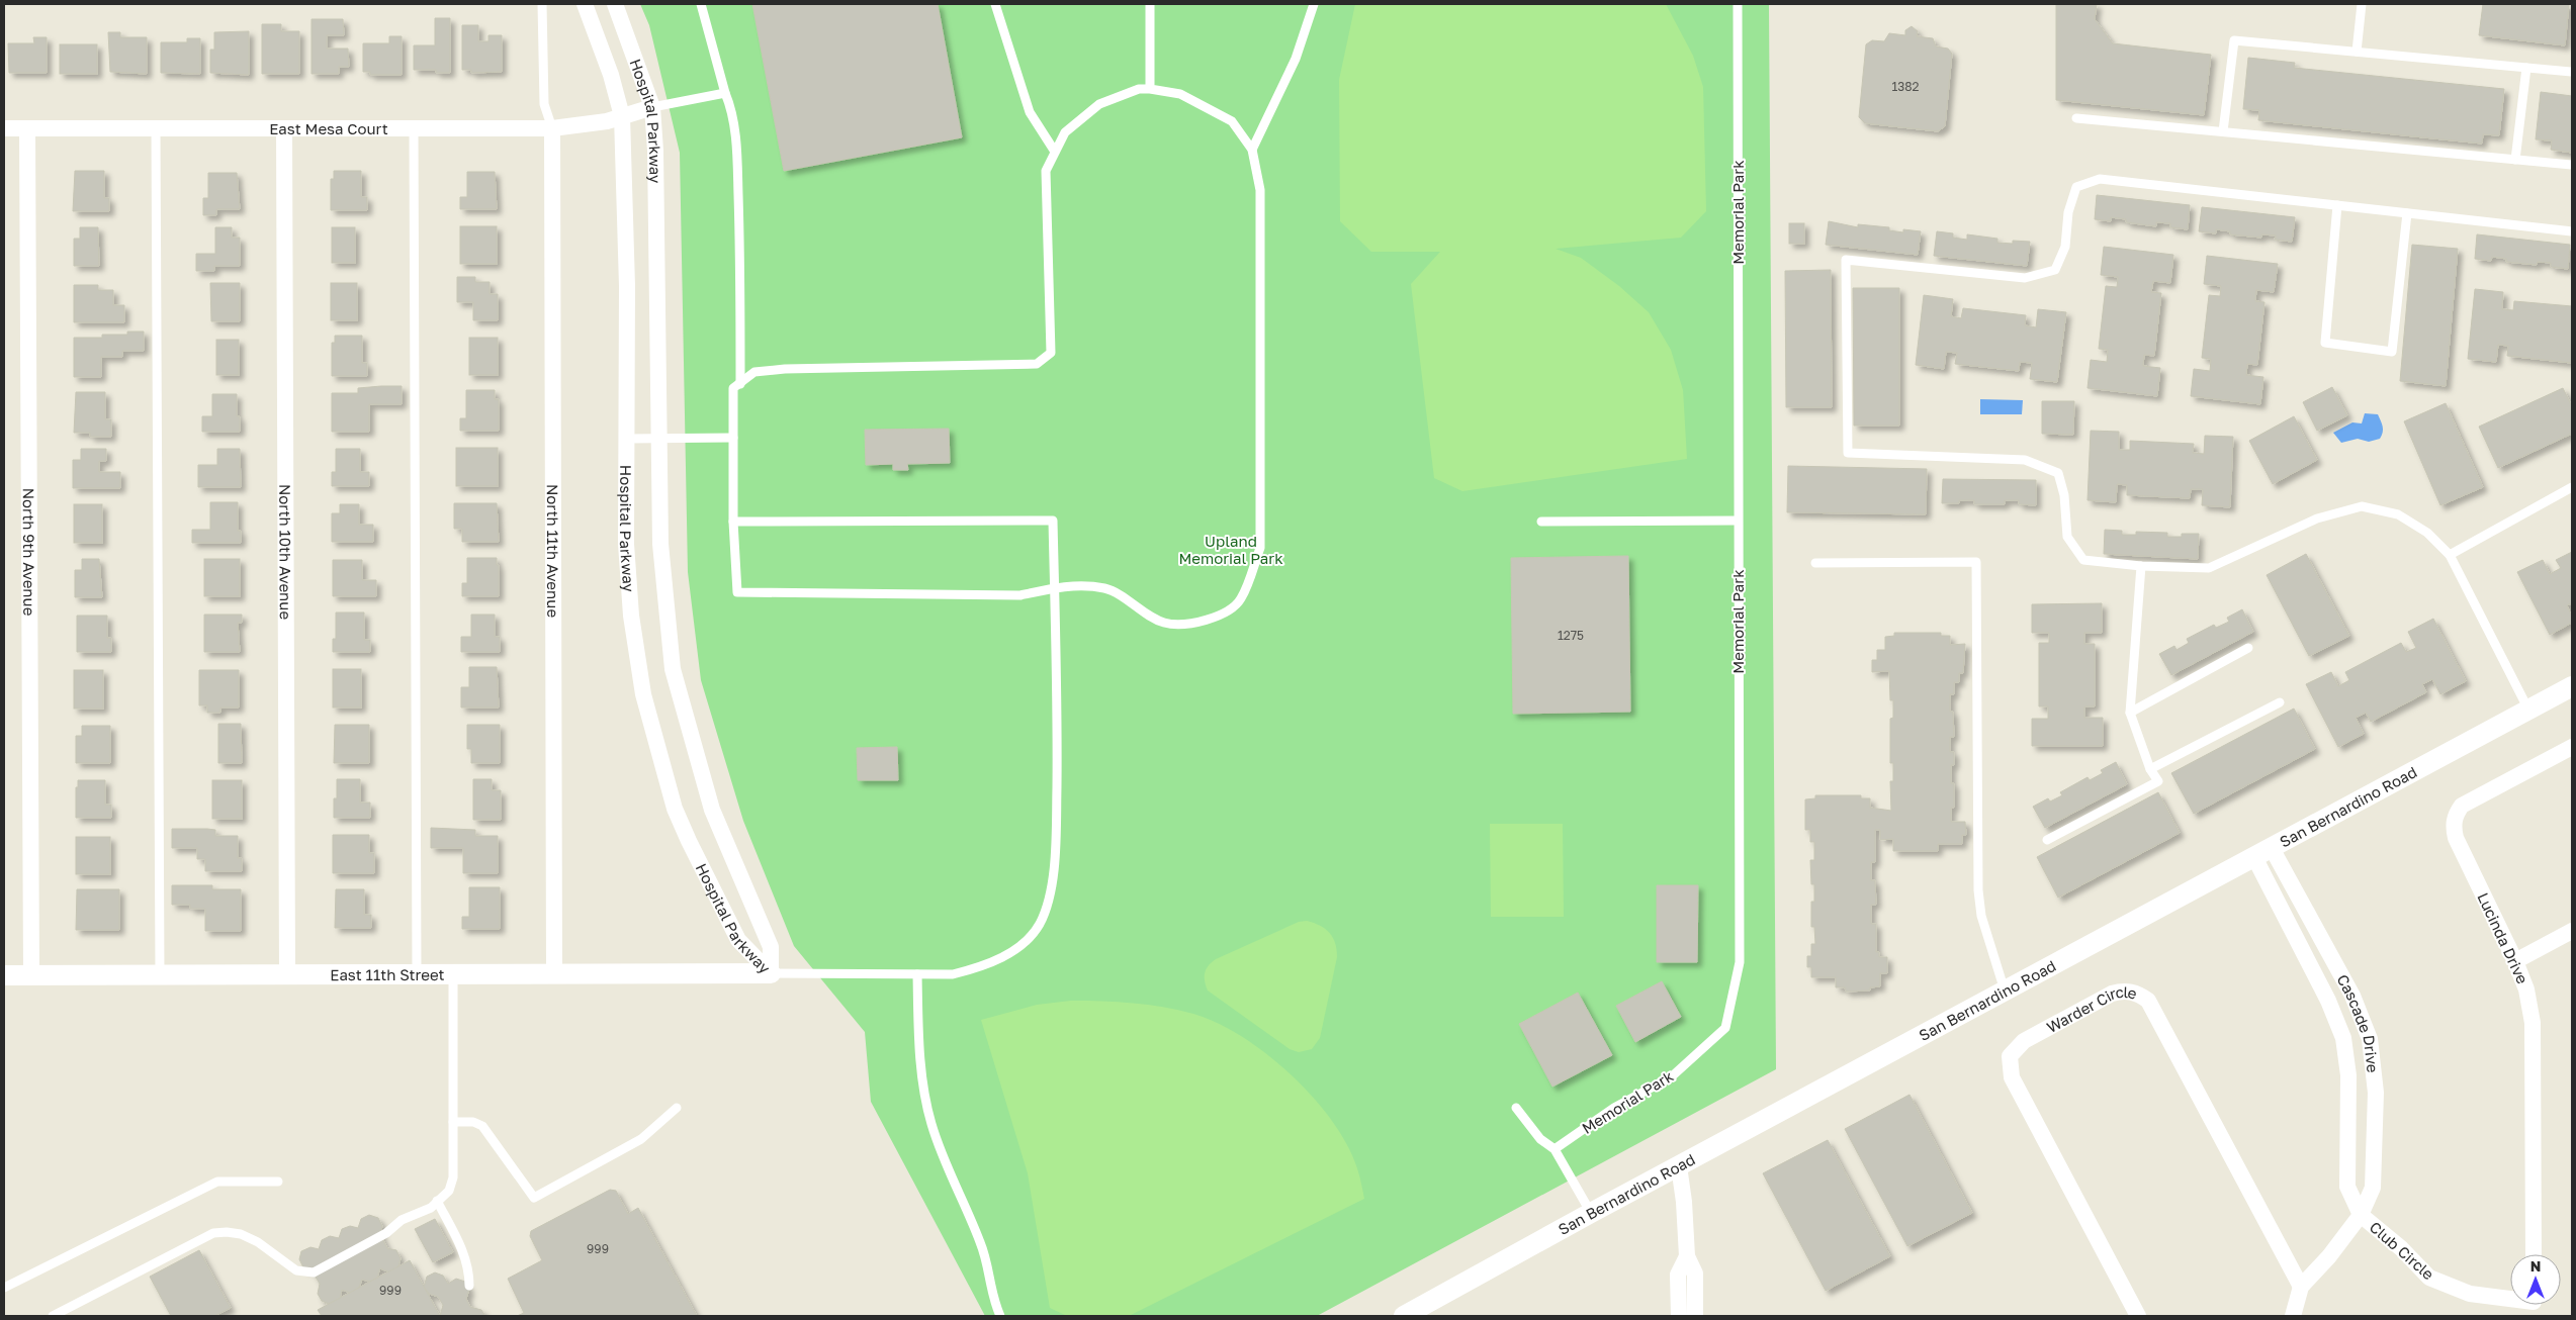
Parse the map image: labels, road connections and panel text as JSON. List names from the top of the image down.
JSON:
{
  "streets": {
    "street": [
      "Hospital Parkway",
      "East Mesa Court",
      "North 10th Avenue",
      "North 11th Avenue",
      "North 9th Avenue",
      "San Bernardino Road",
      "Lucinda Drive",
      "East 11th Street",
      "Warder Circle",
      "Cascade Drive",
      "Club Circle"
    ],
    "lane": ["Memorial Park"]
  },
  "crossings": [
    ["Hospital Parkway", "East Mesa Court"],
    ["Hospital Parkway", "East 11th Street"],
    ["East Mesa Court", "North 10th Avenue"],
    ["East Mesa Court", "North 11th Avenue"],
    ["East Mesa Court", "North 9th Avenue"],
    ["North 10th Avenue", "East 11th Street"],
    ["North 11th Avenue", "East 11th Street"],
    ["North 9th Avenue", "East 11th Street"],
    ["San Bernardino Road", "Cascade Drive"],
    ["Warder Circle", "Cascade Drive"],
    ["Cascade Drive", "Club Circle"]
  ],
  "parks": ["Upland Memorial Park"],
  "house_numbers": [
    "1382",
    "1275",
    "999",
    "999"
  ],
  "north": "top"
}
